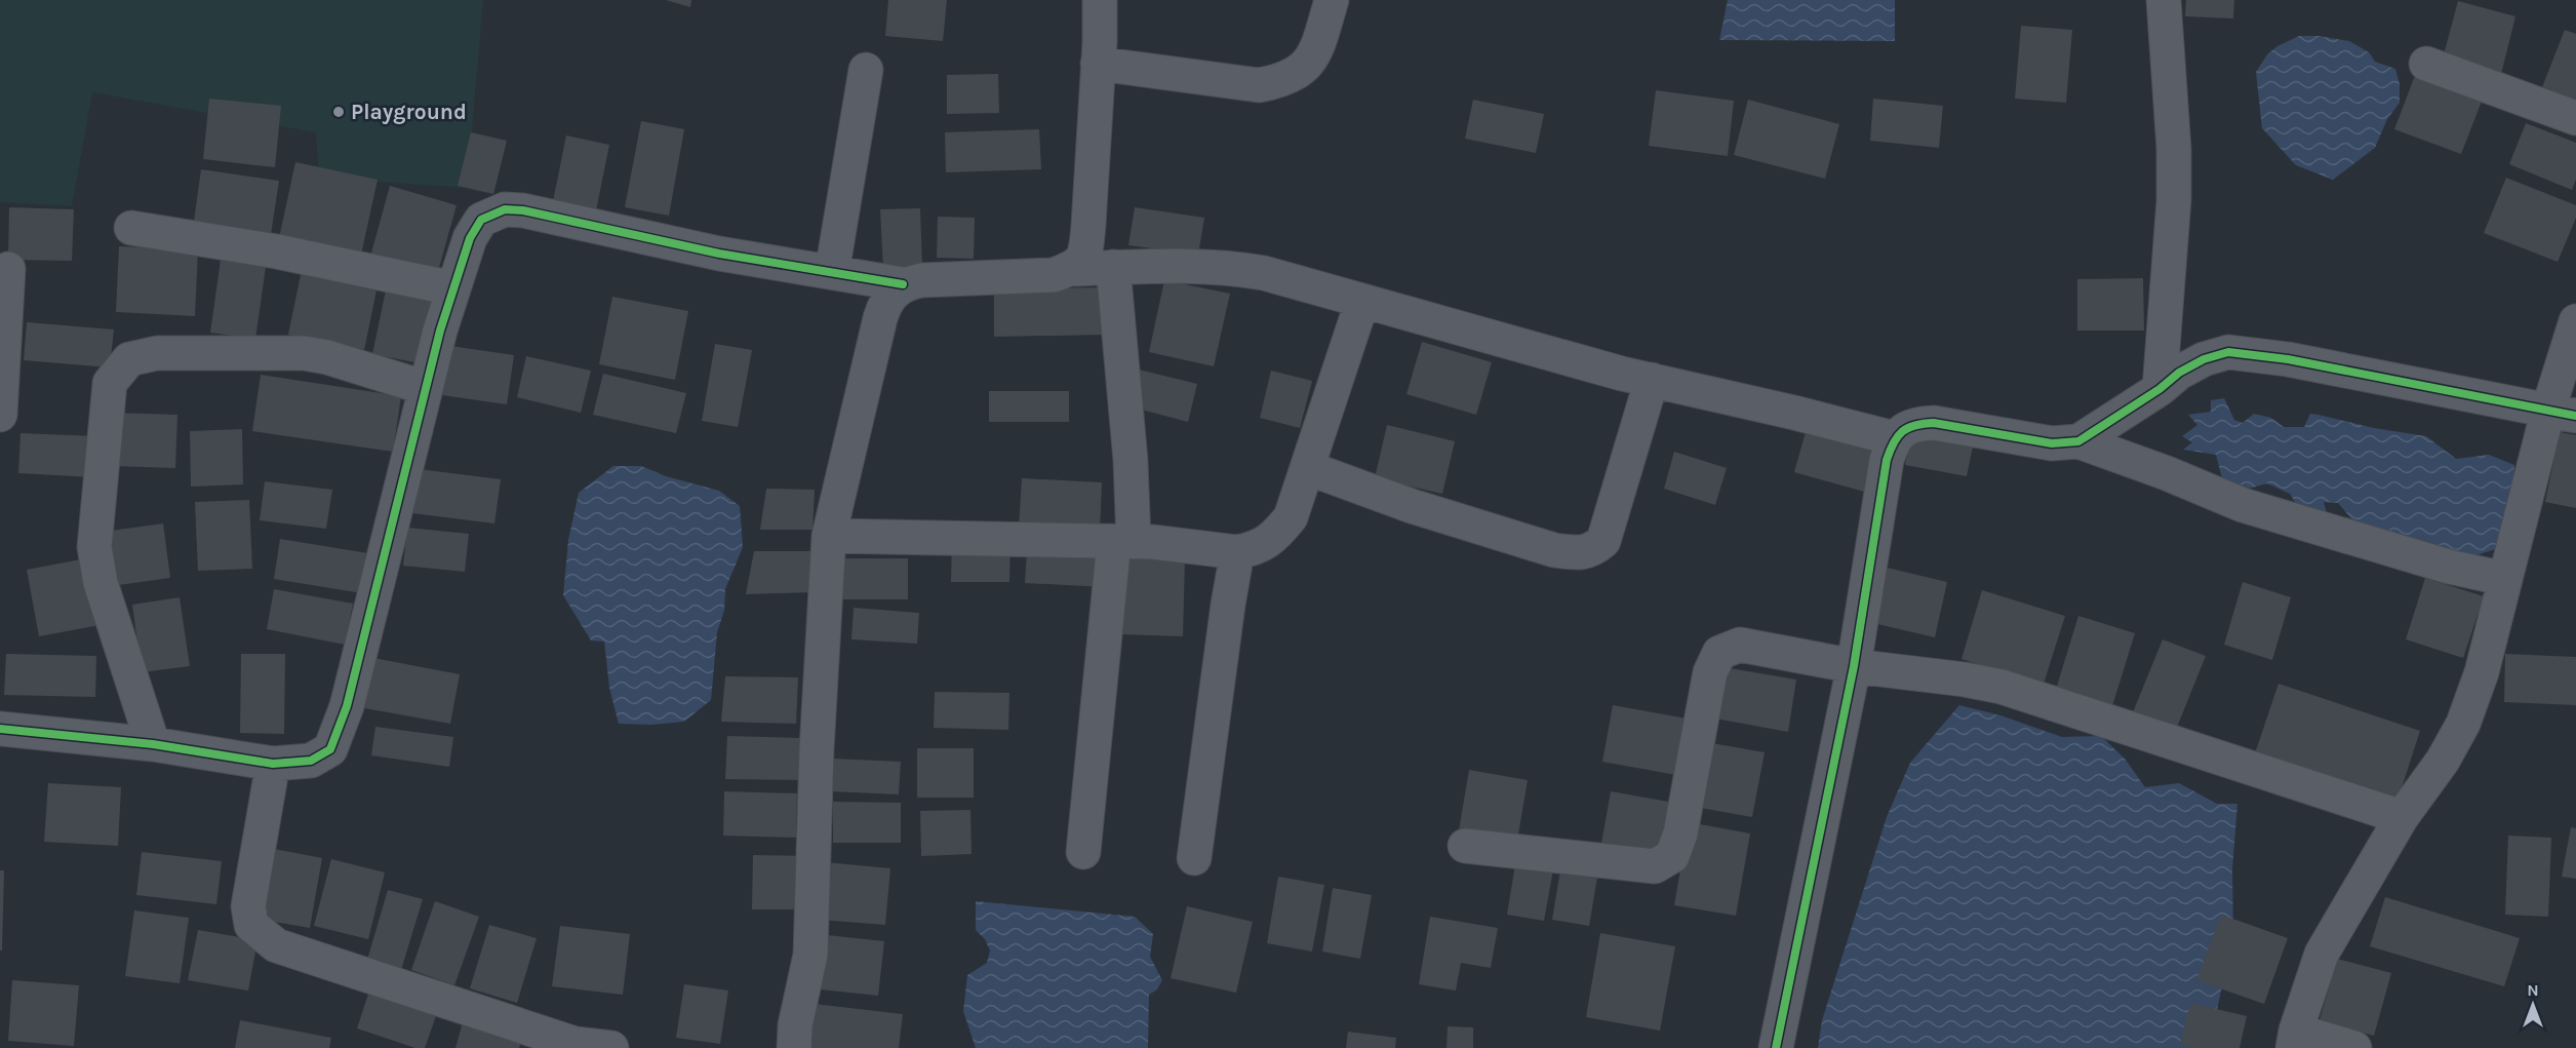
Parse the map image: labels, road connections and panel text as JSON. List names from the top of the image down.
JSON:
{
  "places": ["Playground"],
  "north": "top"
}
